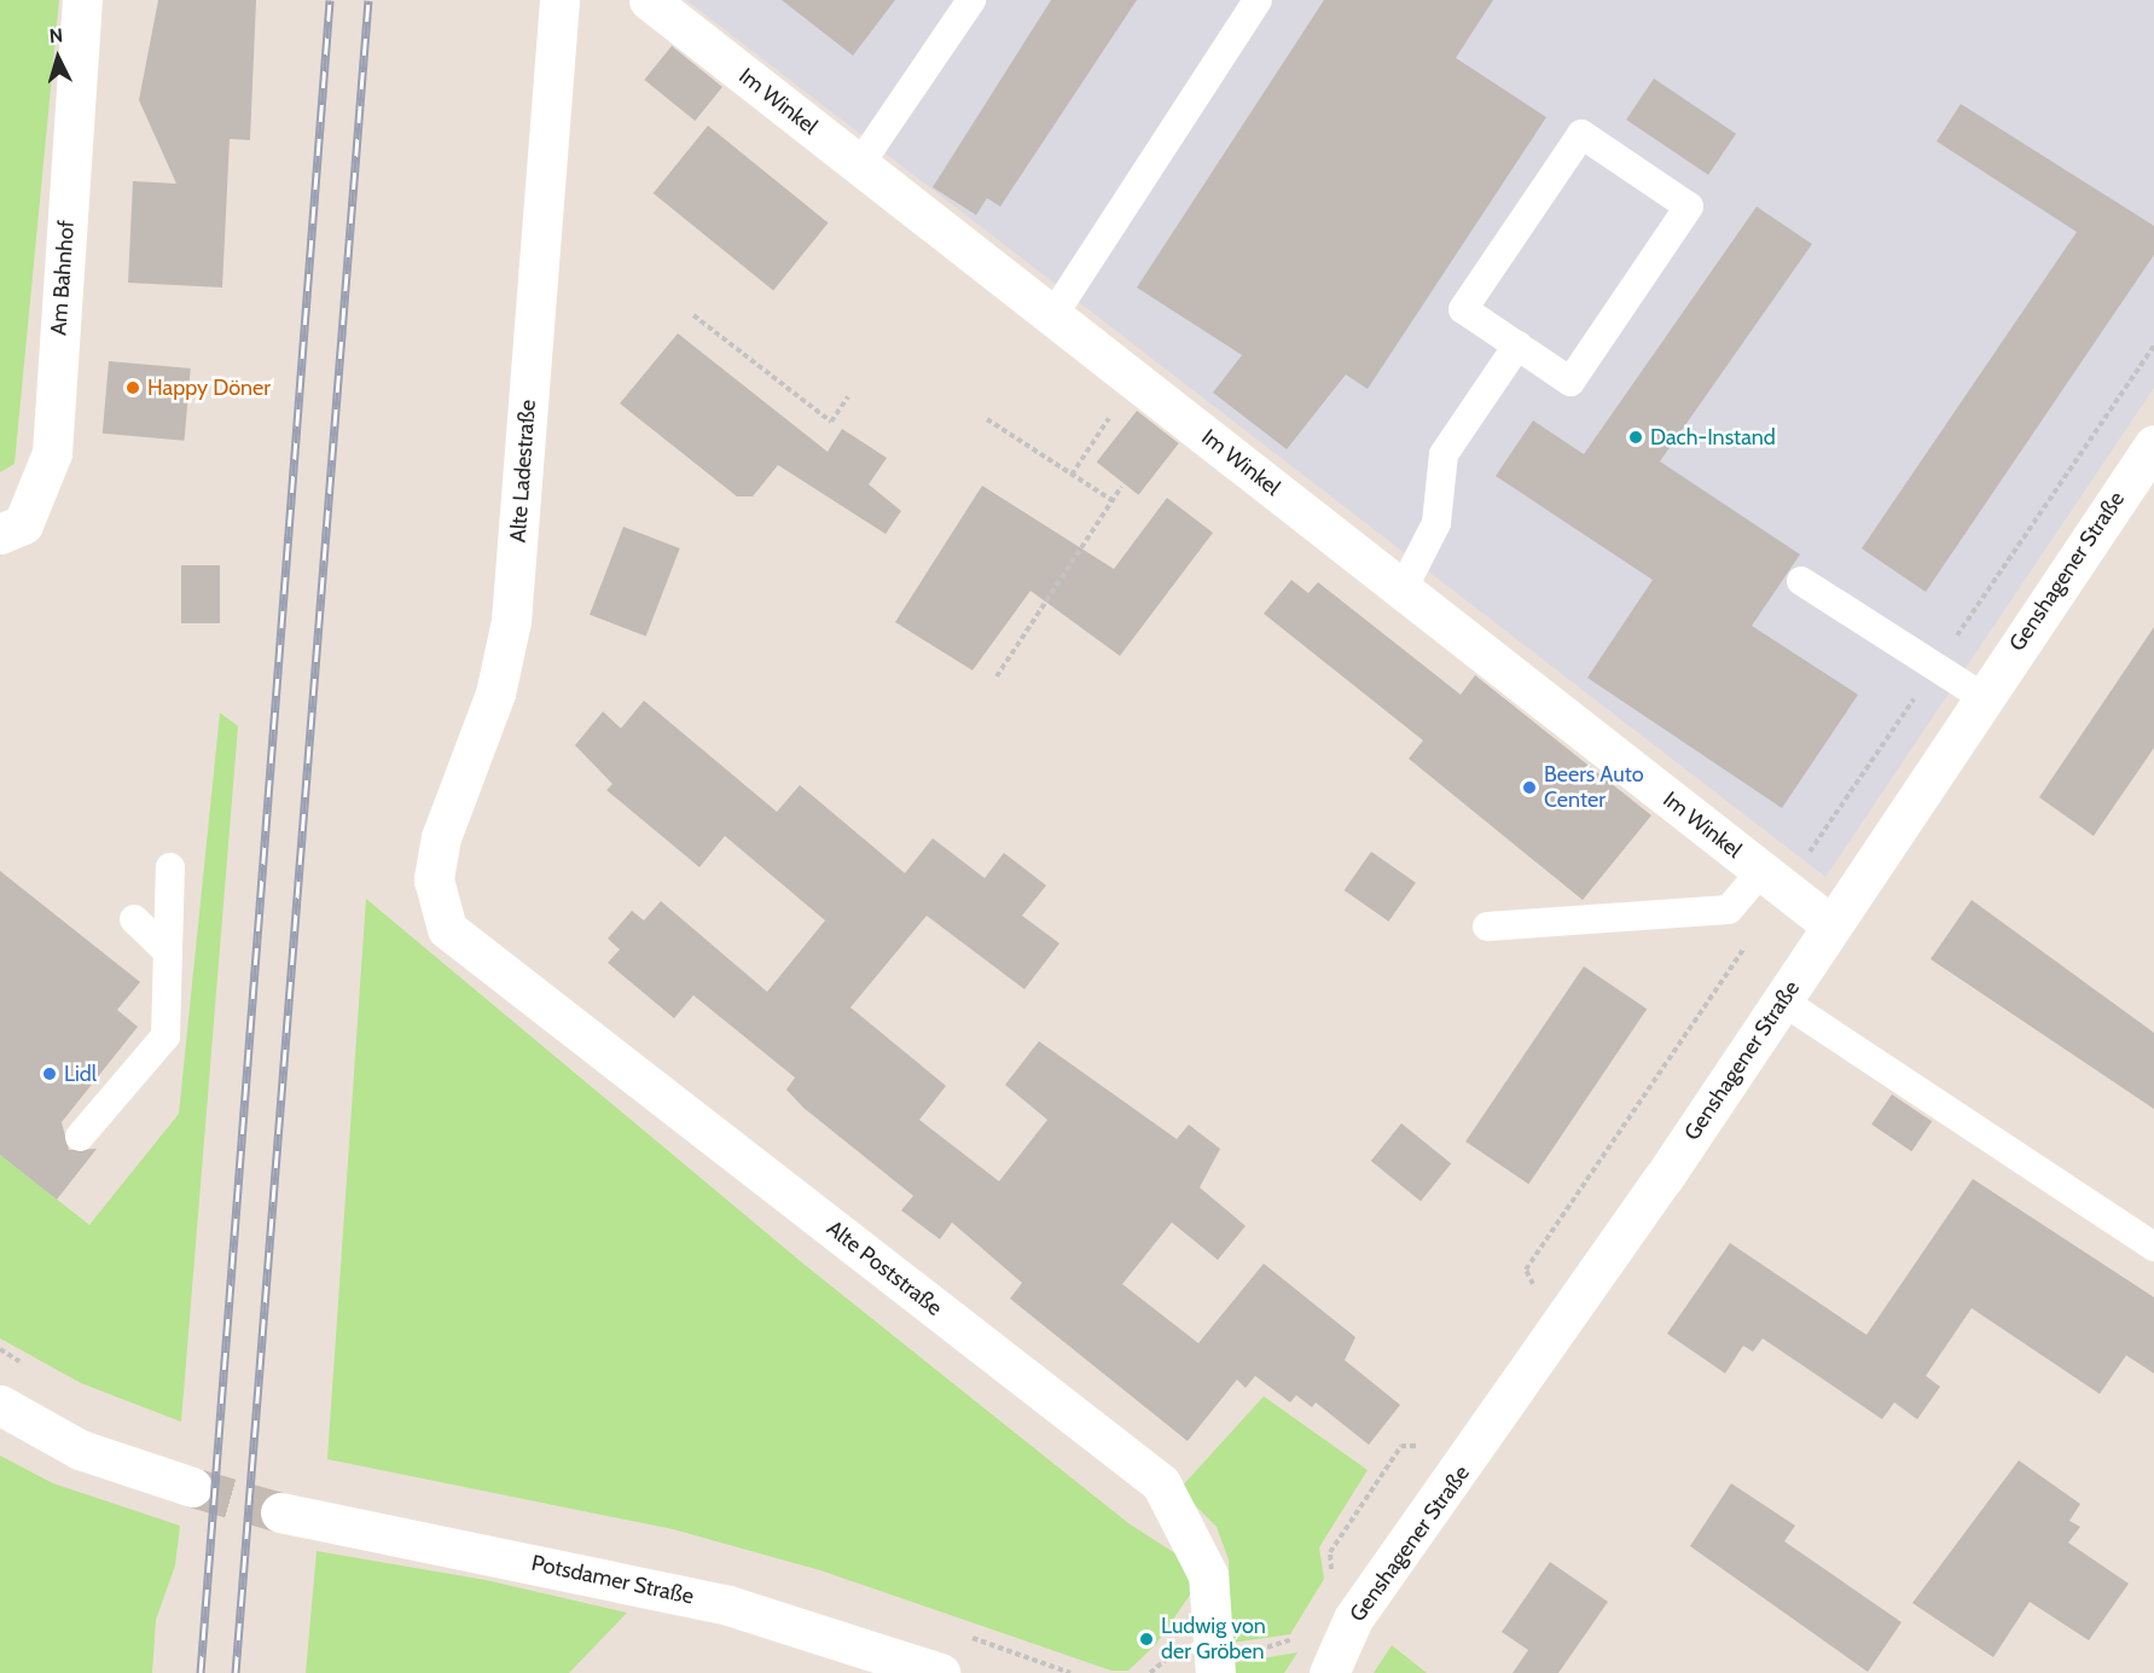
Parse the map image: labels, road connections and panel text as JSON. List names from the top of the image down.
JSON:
{
  "streets": {
    "street": [
      "Im Winkel",
      "Am Bahnhof",
      "Alte Ladestraße",
      "Genshagener Straße",
      "Alte Poststraße",
      "Potsdamer Straße"
    ]
  },
  "crossings": [
    ["Im Winkel", "Genshagener Straße"],
    ["Alte Ladestraße", "Alte Poststraße"]
  ],
  "places": [
    "Happy Döner",
    "Dach-Instand",
    "Beers Auto Center",
    "Lidl",
    "Ludwig von der Gröben"
  ],
  "north": "top"
}
